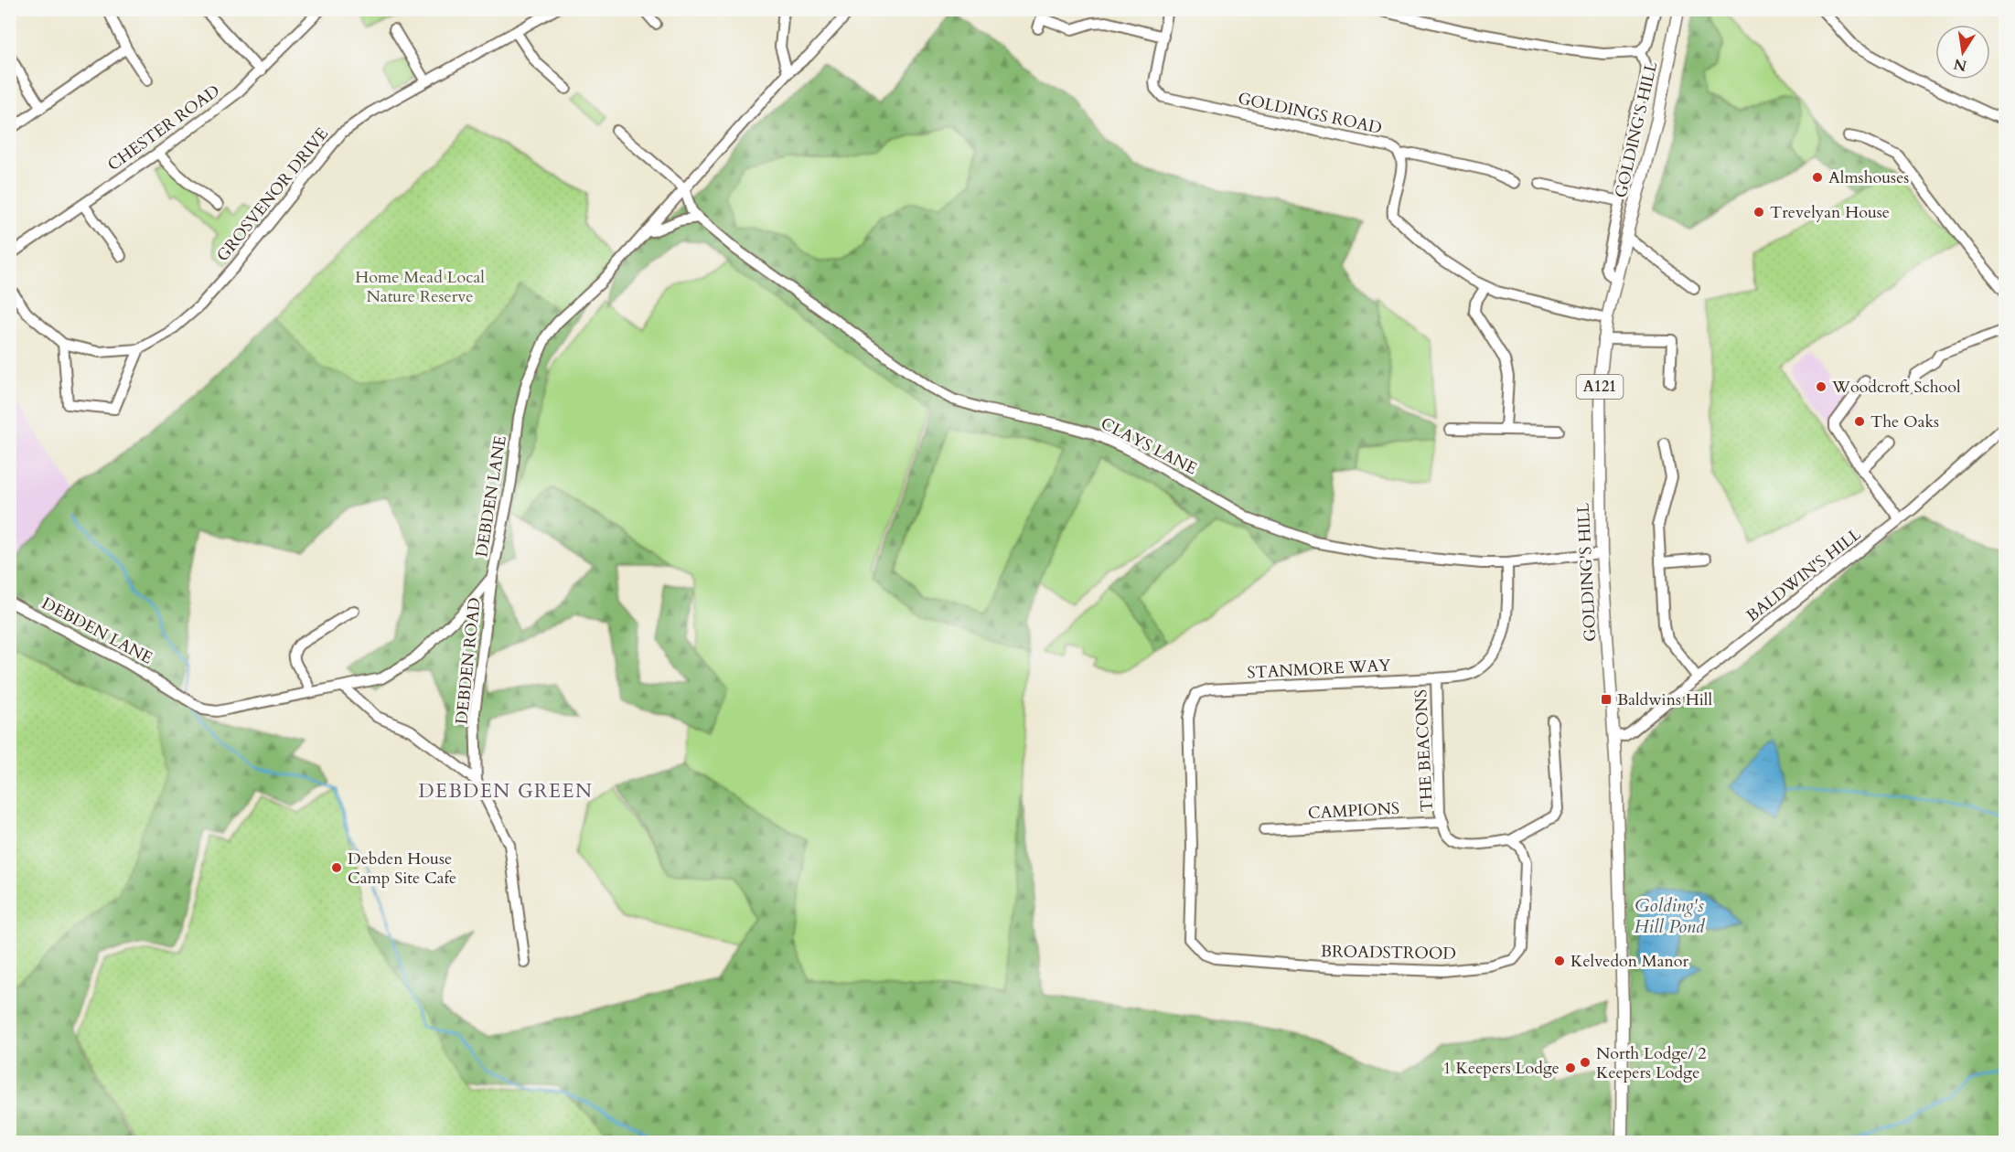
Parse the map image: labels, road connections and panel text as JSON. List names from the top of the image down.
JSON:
{
  "streets": {
    "main road": ["GOLDING'S HILL", "A121"],
    "street": [
      "GOLDINGS ROAD",
      "CHESTER ROAD",
      "GROSVENOR DRIVE",
      "CLAYS LANE",
      "DEBDEN LANE",
      "BALDWIN'S HILL",
      "DEBDEN ROAD",
      "STANMORE WAY",
      "THE BEACONS",
      "CAMPIONS",
      "BROADSTROOD"
    ]
  },
  "crossings": [
    ["GOLDING'S HILL", "CLAYS LANE"],
    ["GOLDING'S HILL", "BALDWIN'S HILL"],
    ["CLAYS LANE", "DEBDEN LANE"],
    ["CLAYS LANE", "STANMORE WAY"],
    ["DEBDEN LANE", "DEBDEN ROAD"],
    ["STANMORE WAY", "THE BEACONS"],
    ["STANMORE WAY", "BROADSTROOD"],
    ["THE BEACONS", "CAMPIONS"]
  ],
  "districts": ["DEBDEN GREEN"],
  "water": ["Golding's Hill Pond"],
  "parks": ["Home Mead Local Nature Reserve"],
  "places": {
    "other": [
      "Almshouses",
      "Trevelyan House",
      "Woodcroft School",
      "The Oaks",
      "Debden House Camp Site Cafe",
      "Kelvedon Manor",
      "North Lodge/ 2 Keepers Lodge",
      "1 Keepers Lodge"
    ],
    "transit": ["Baldwins Hill"]
  },
  "north": "bottom"
}
